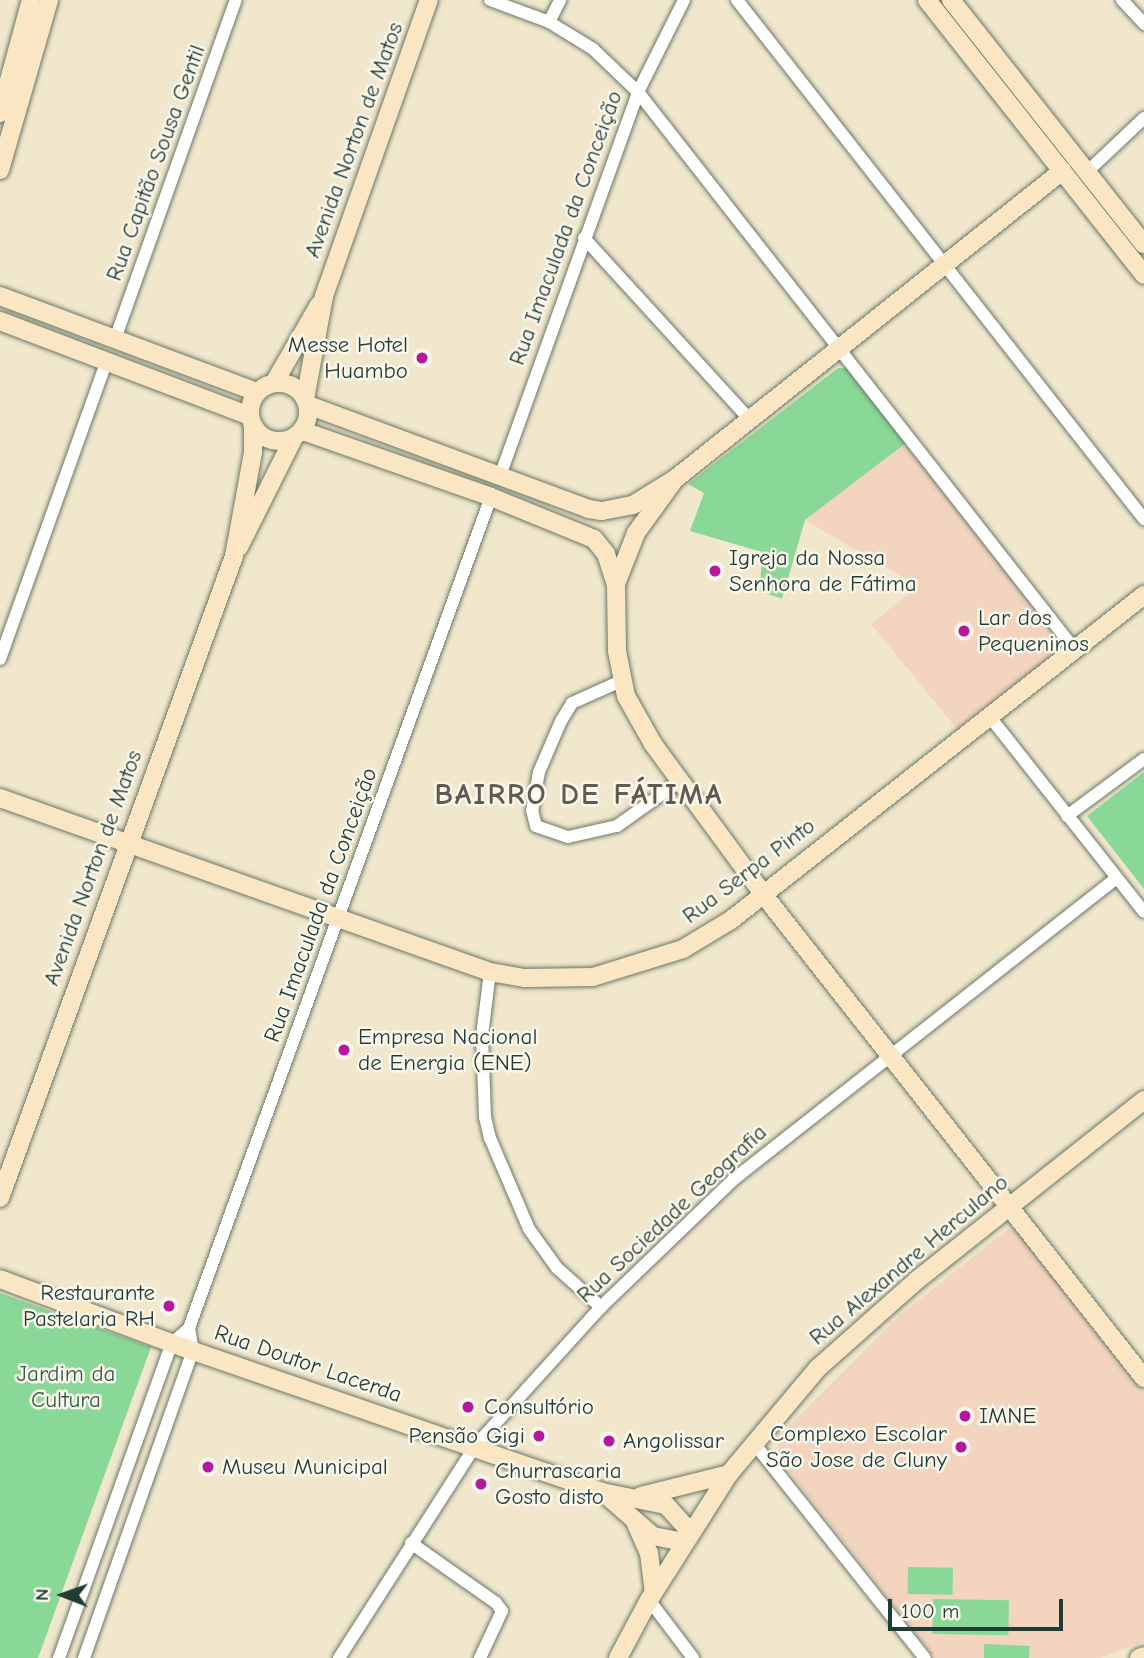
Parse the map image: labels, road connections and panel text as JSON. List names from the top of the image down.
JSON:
{
  "streets": {
    "street": [
      "Avenida Norton de Matos",
      "Rua Capitão Sousa Gentil",
      "Rua Imaculada da Conceição",
      "Rua Serpa Pinto",
      "Rua Sociedade Geografia",
      "Rua Alexandre Herculano",
      "Rua Doutor Lacerda"
    ]
  },
  "crossings": [
    ["Avenida Norton de Matos", "Rua Serpa Pinto"],
    ["Rua Imaculada da Conceição", "Rua Serpa Pinto"],
    ["Rua Imaculada da Conceição", "Rua Doutor Lacerda"],
    ["Rua Sociedade Geografia", "Rua Doutor Lacerda"],
    ["Rua Alexandre Herculano", "Rua Doutor Lacerda"]
  ],
  "districts": ["BAIRRO DE FÁTIMA"],
  "parks": ["Jardim da Cultura"],
  "places": [
    "Messe Hotel Huambo",
    "Igreja da Nossa Senhora de Fátima",
    "Lar dos Pequeninos",
    "Empresa Nacional de Energia (ENE)",
    "Restaurante Pastelaria RH",
    "Consultório",
    "IMNE",
    "Pensão Gigi",
    "Angolissar",
    "Complexo Escolar São Jose de Cluny",
    "Museu Municipal",
    "Churrascaria Gosto disto"
  ],
  "scale_bar": "100 m",
  "north": "left"
}
